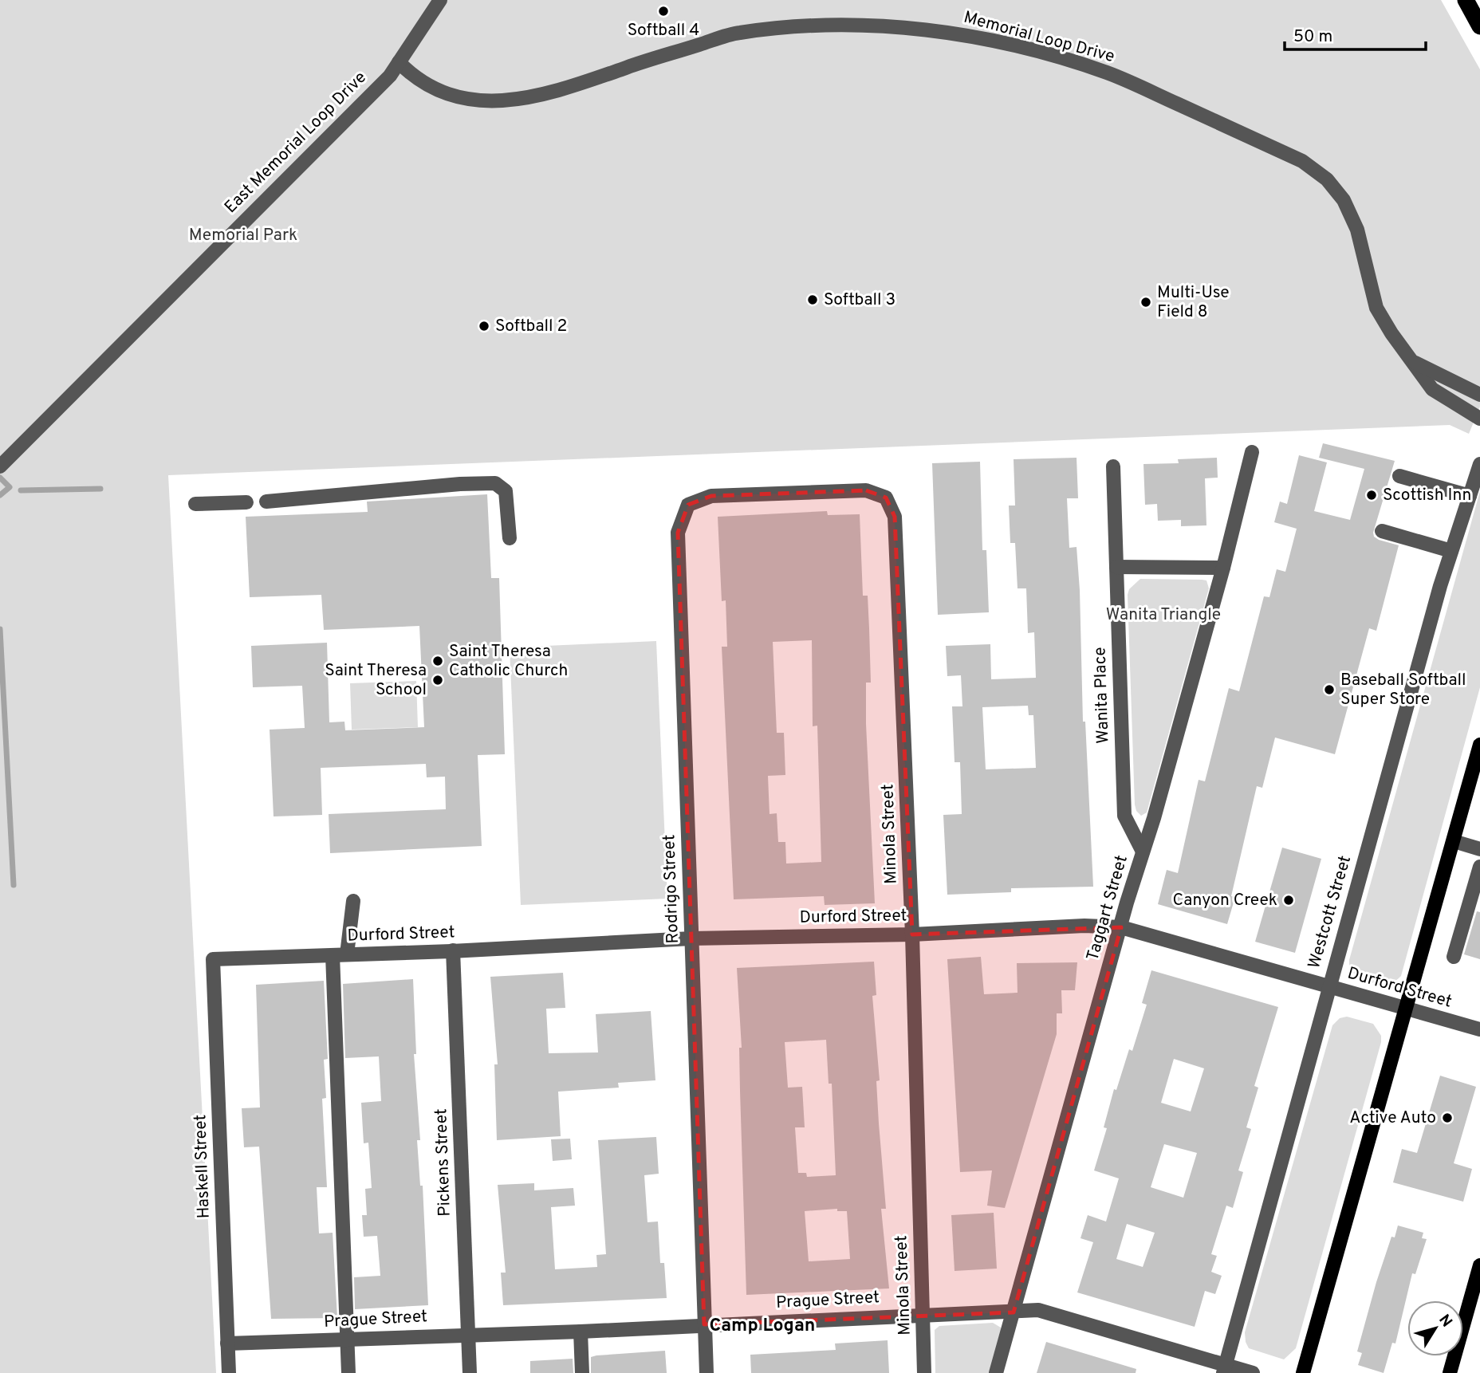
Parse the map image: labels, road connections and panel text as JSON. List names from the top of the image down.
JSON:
{
  "streets": {
    "street": [
      "Memorial Loop Drive",
      "East Memorial Loop Drive",
      "Wanita Place",
      "Minola Street",
      "Rodrigo Street",
      "Taggart Street",
      "Westcott Street",
      "Durford Street",
      "Pickens Street",
      "Haskell Street",
      "Prague Street"
    ]
  },
  "crossings": [
    ["Memorial Loop Drive", "East Memorial Loop Drive"],
    ["Wanita Place", "Taggart Street"],
    ["Minola Street", "Rodrigo Street"],
    ["Minola Street", "Durford Street"],
    ["Minola Street", "Prague Street"],
    ["Rodrigo Street", "Durford Street"],
    ["Rodrigo Street", "Prague Street"],
    ["Taggart Street", "Durford Street"],
    ["Taggart Street", "Prague Street"],
    ["Westcott Street", "Durford Street"],
    ["Westcott Street", "Prague Street"],
    ["Durford Street", "Pickens Street"],
    ["Durford Street", "Haskell Street"],
    ["Pickens Street", "Prague Street"],
    ["Haskell Street", "Prague Street"]
  ],
  "districts": ["Camp Logan"],
  "parks": ["Memorial Park", "Wanita Triangle"],
  "places": [
    "Softball 4",
    "Softball 3",
    "Multi-Use Field 8",
    "Softball 2",
    "Scottish Inn",
    "Saint Theresa Catholic Church",
    "Saint Theresa School",
    "Baseball Softball Super Store",
    "Canyon Creek",
    "Active Auto"
  ],
  "scale_bar": "50 m",
  "north": "top right"
}
